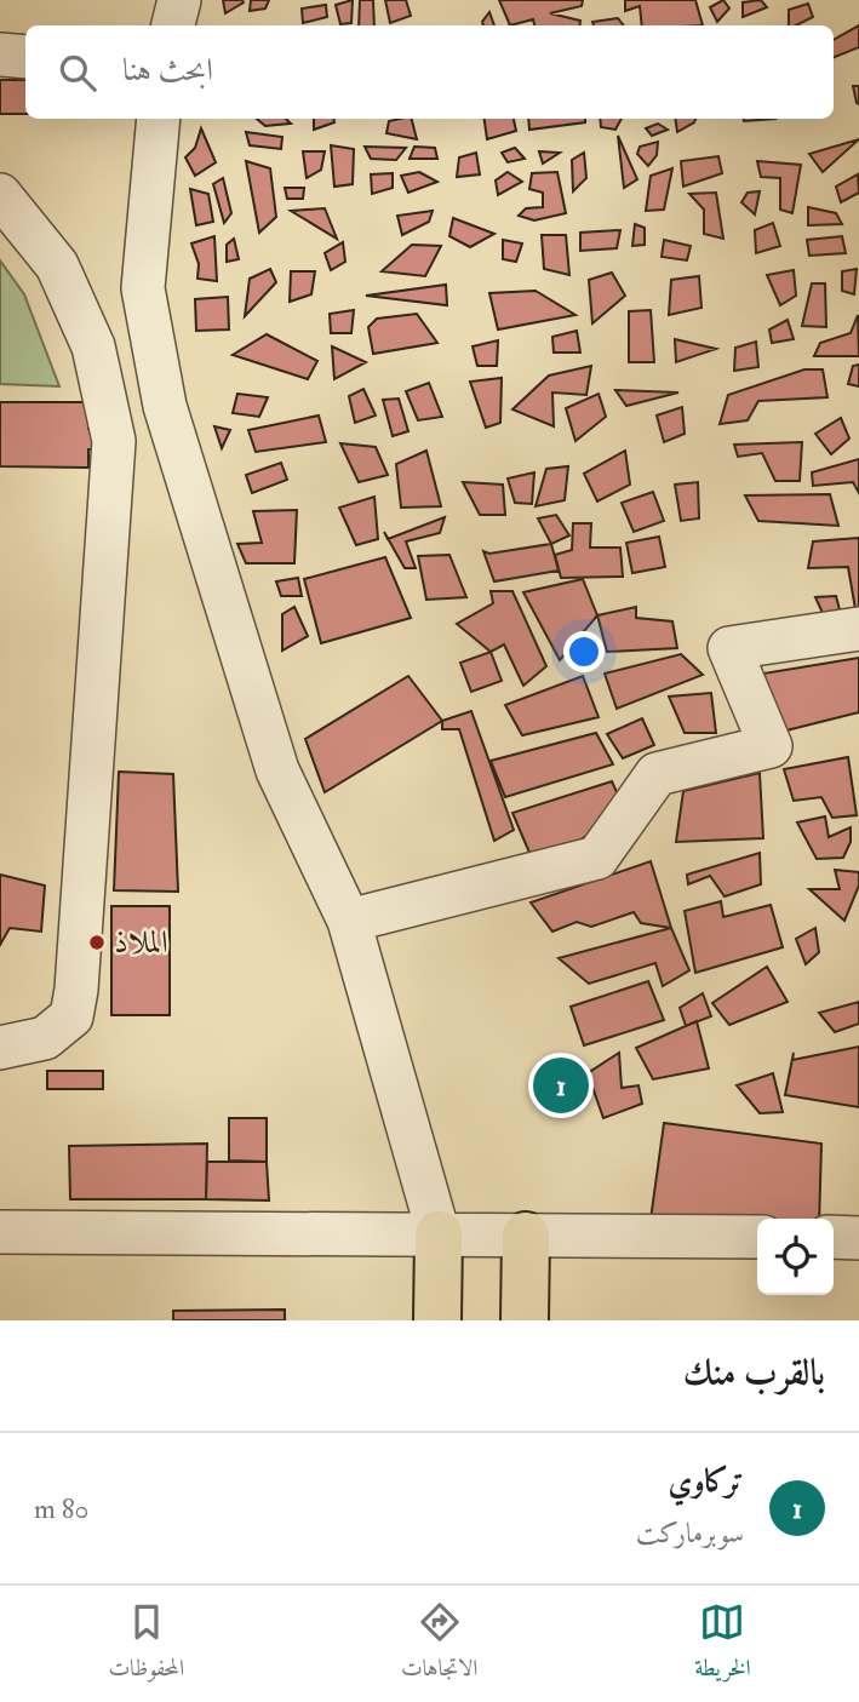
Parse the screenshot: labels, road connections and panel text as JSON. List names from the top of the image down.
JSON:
{
  "places": ["الملاذ"],
  "page": {
    "search": "ابحث هنا",
    "pins": "1",
    "heading": "بالقرب منك",
    "list": [
      {
        "mark": "1",
        "name": "تركاوي",
        "note": "سوبرماركت",
        "value": "80 m"
      }
    ],
    "nav": ["الخريطة", "الاتجاهات", "المحفوظات"]
  }
}
